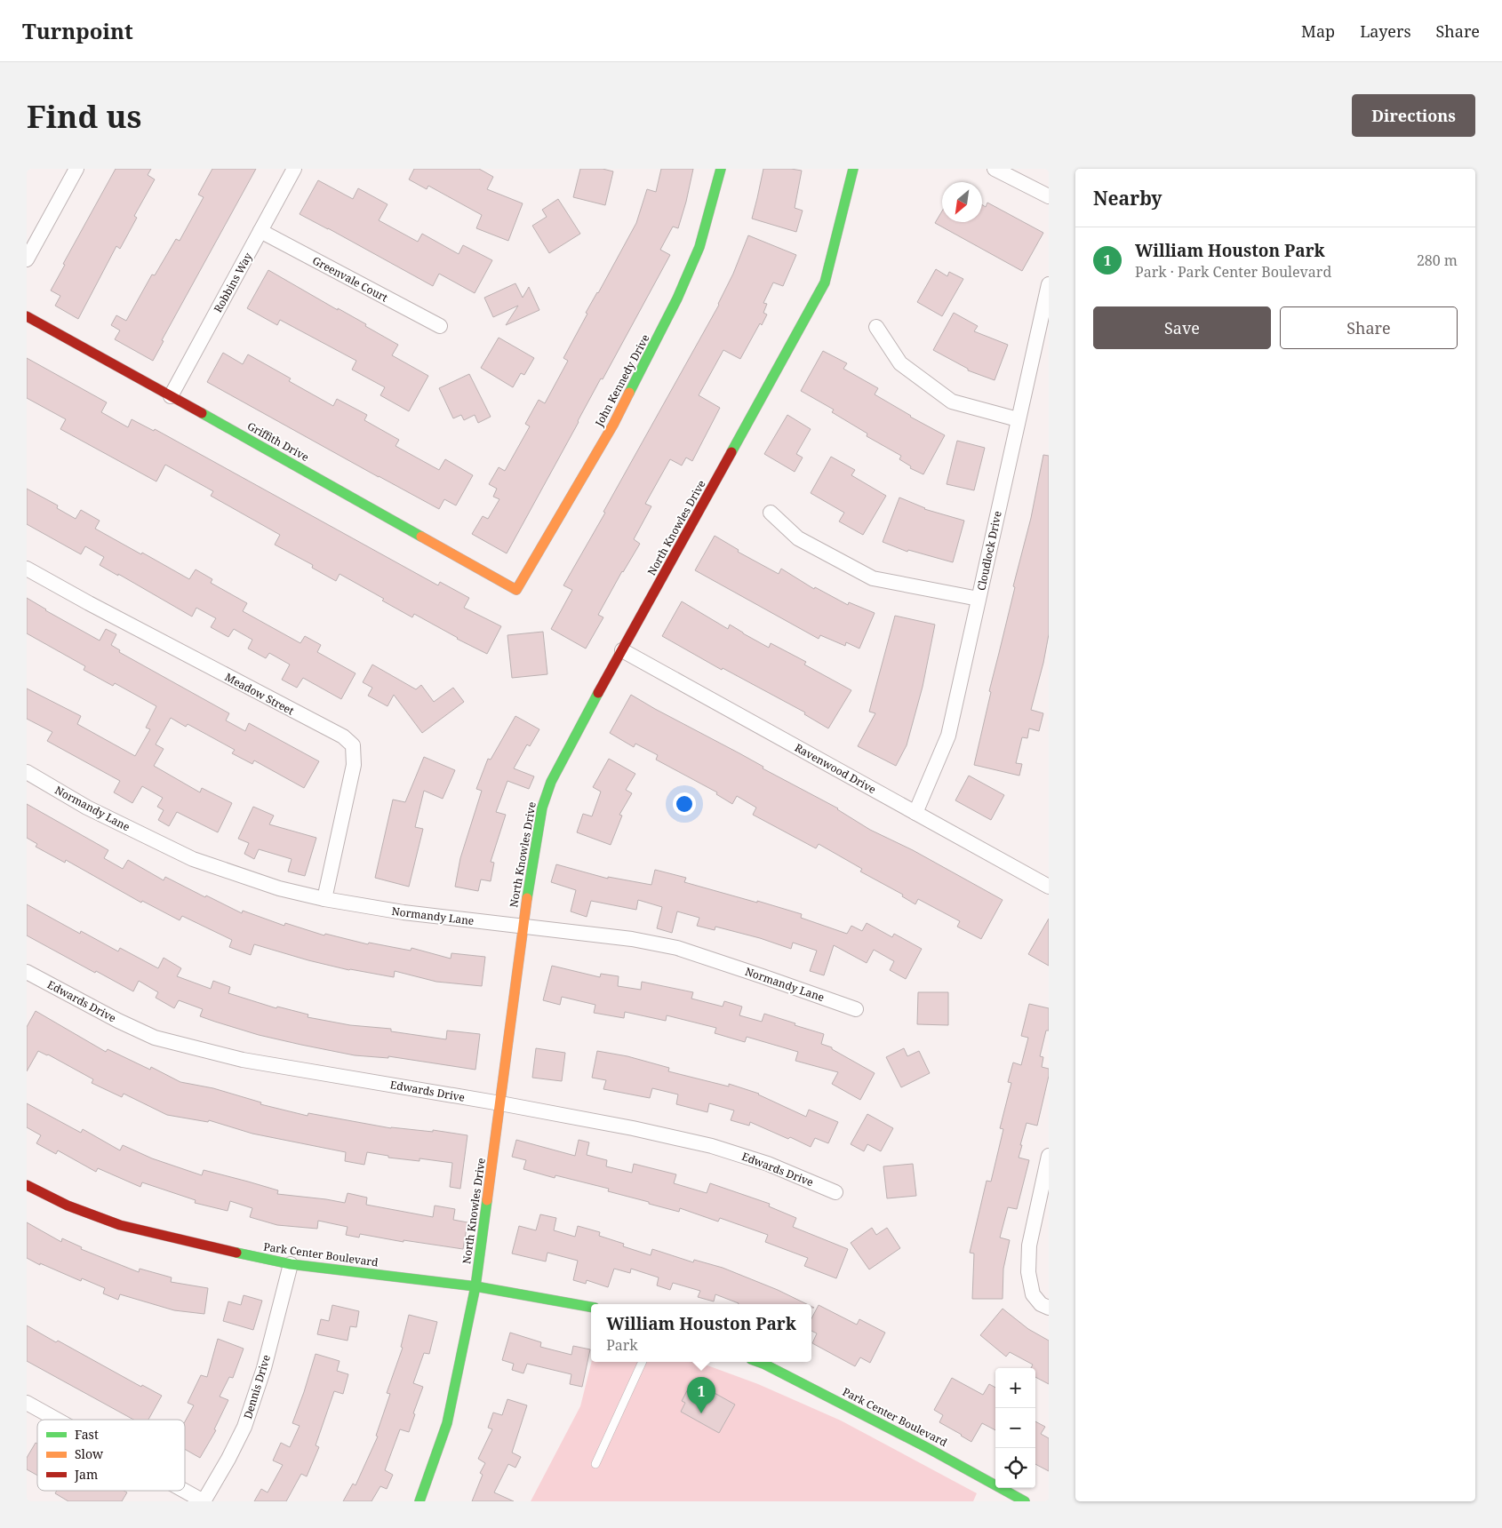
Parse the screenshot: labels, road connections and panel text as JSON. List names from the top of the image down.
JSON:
{
  "streets": {
    "street": [
      "Greenvale Court",
      "Robbins Way",
      "John Kennedy Drive",
      "Griffith Drive",
      "North Knowles Drive",
      "Cloudlock Drive",
      "Meadow Street",
      "Ravenwood Drive",
      "Normandy Lane",
      "Edwards Drive",
      "Park Center Boulevard",
      "Dennis Drive"
    ]
  },
  "crossings": [
    ["Greenvale Court", "Robbins Way"],
    ["Robbins Way", "Griffith Drive"],
    ["John Kennedy Drive", "Griffith Drive"],
    ["North Knowles Drive", "Ravenwood Drive"],
    ["North Knowles Drive", "Normandy Lane"],
    ["North Knowles Drive", "Edwards Drive"],
    ["North Knowles Drive", "Park Center Boulevard"],
    ["Cloudlock Drive", "Ravenwood Drive"],
    ["Meadow Street", "Normandy Lane"],
    ["Park Center Boulevard", "Dennis Drive"]
  ],
  "legend": ["Fast", "Slow", "Jam"],
  "north": "bottom left",
  "page": {
    "header": "Turnpoint",
    "nav": ["Map", "Layers", "Share"],
    "buttons": [
      "Directions",
      ["Save", "Share"]
    ],
    "title": "Find us",
    "heading": "Nearby",
    "list": [
      {
        "mark": "1",
        "name": "William Houston Park",
        "note": "Park · Park Center Boulevard",
        "value": "280 m"
      }
    ],
    "popup": ["William Houston Park", "Park"],
    "map_buttons": ["+", "−"],
    "pins": "1"
  }
}
